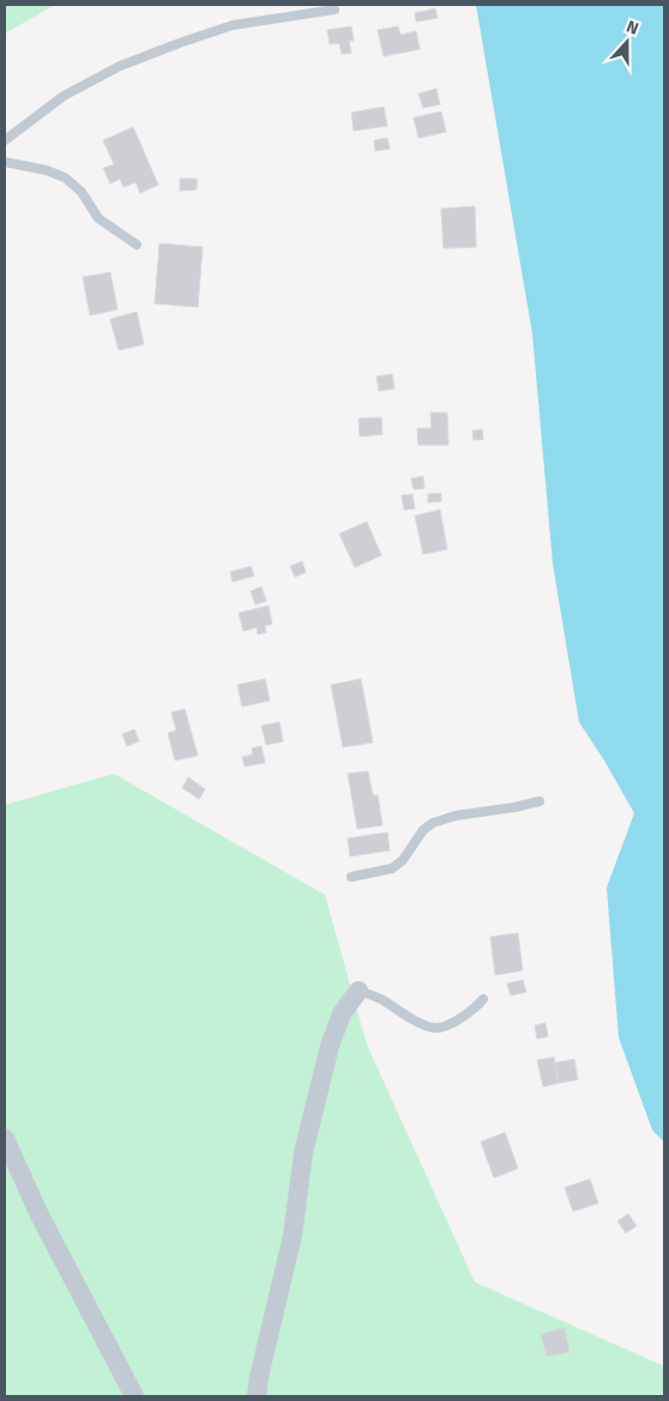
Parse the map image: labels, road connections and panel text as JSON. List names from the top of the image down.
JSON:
{
  "north": "top"
}
